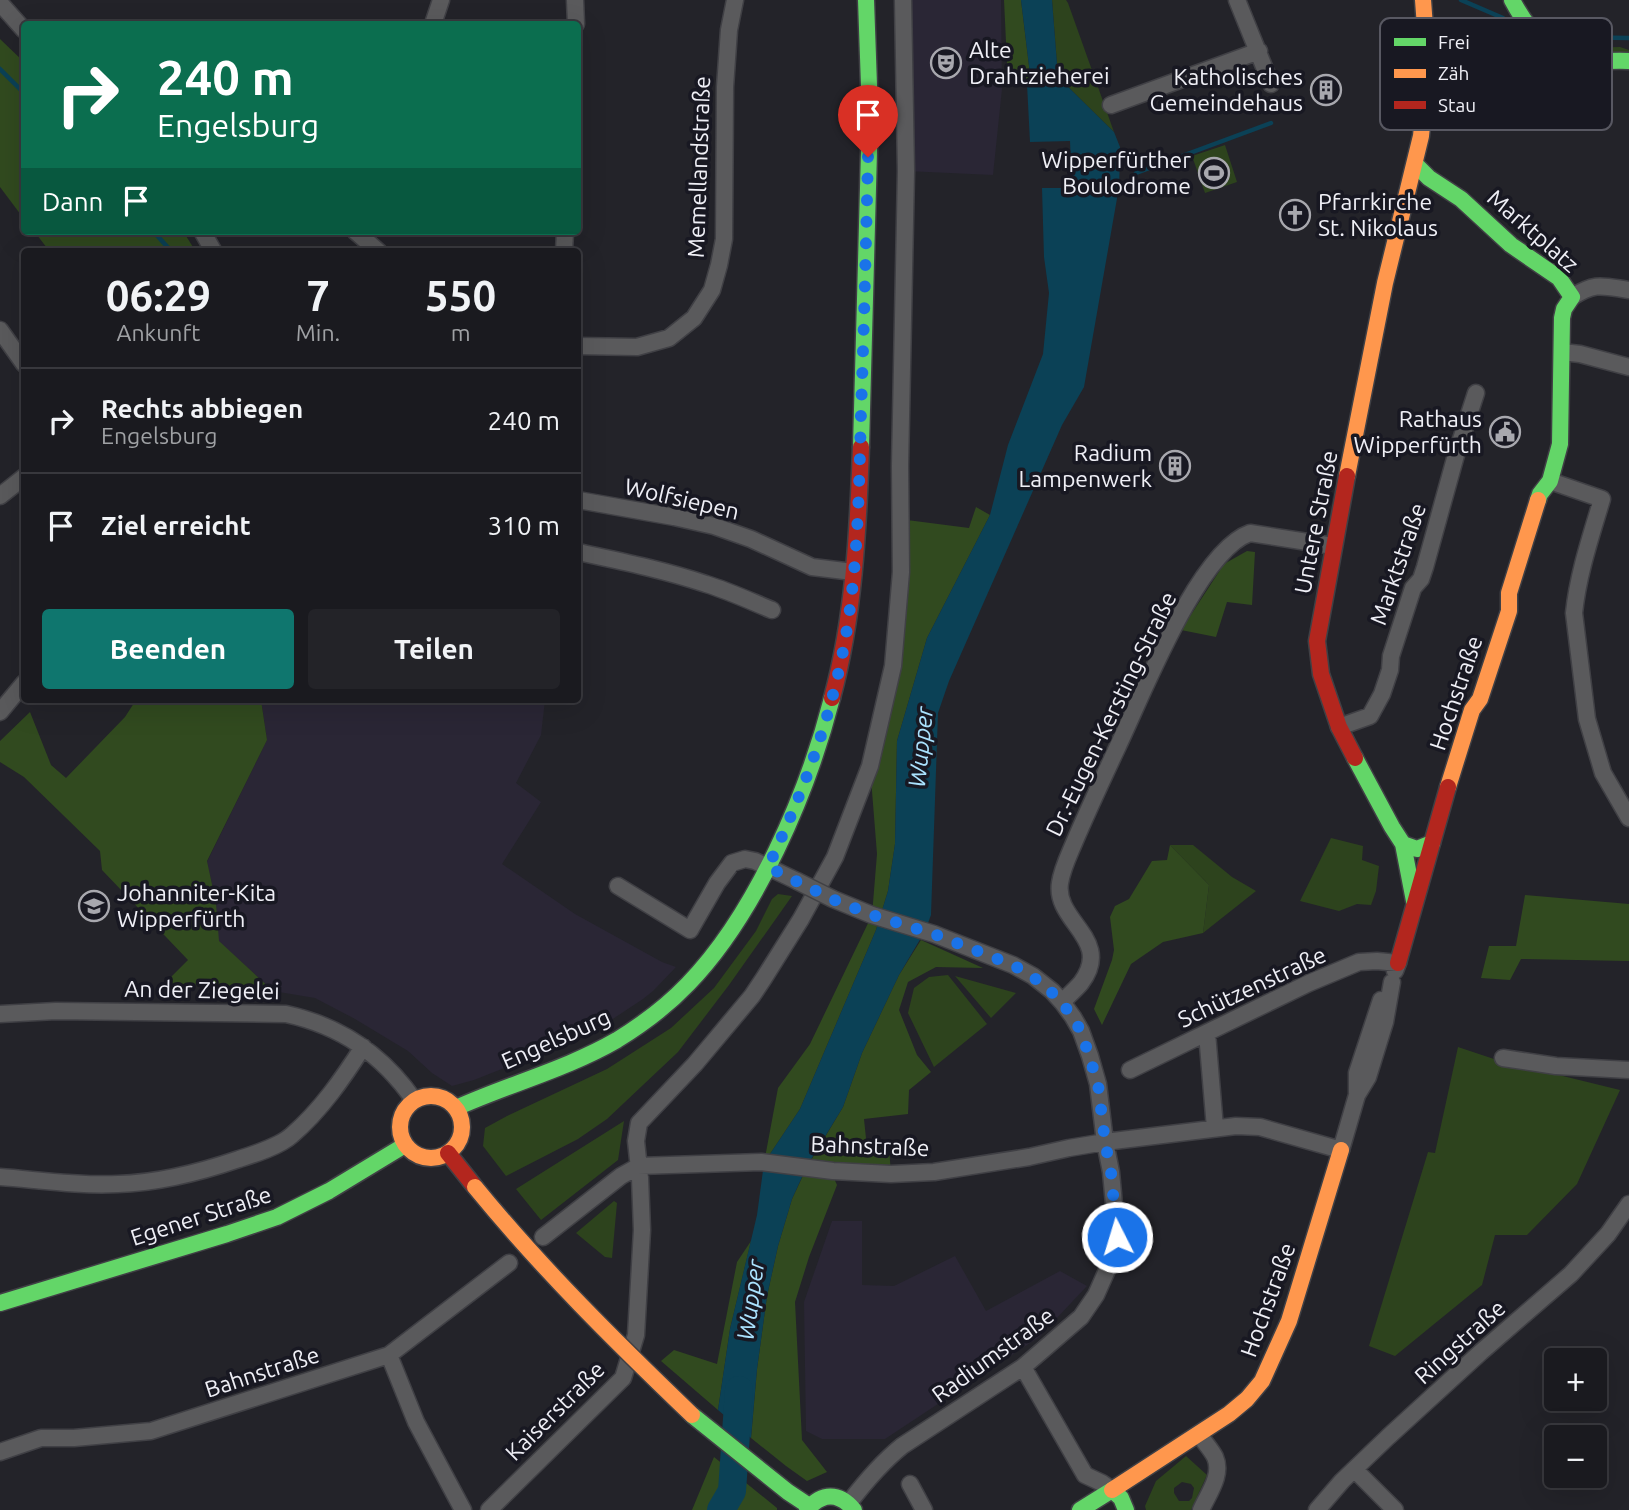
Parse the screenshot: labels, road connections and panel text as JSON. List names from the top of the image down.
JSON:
{
  "streets": {
    "main road": [
      "Marktplatz",
      "Untere Straße",
      "Hochstraße",
      "Engelsburg",
      "Egener Straße"
    ],
    "street": [
      "Memellandstraße",
      "Wolfsiepen",
      "Marktstraße",
      "Dr.-Eugen-Kersting-Straße",
      "Schützenstraße",
      "An der Ziegelei",
      "Bahnstraße",
      "Ringstraße",
      "Radiumstraße",
      "Kaiserstraße"
    ]
  },
  "crossings": [
    ["Marktplatz", "Untere Straße"],
    ["Marktplatz", "Hochstraße"],
    ["Wolfsiepen", "Engelsburg"],
    ["Untere Straße", "Marktstraße"],
    ["Untere Straße", "Hochstraße"],
    ["Untere Straße", "Dr.-Eugen-Kersting-Straße"],
    ["Hochstraße", "Schützenstraße"],
    ["Hochstraße", "Bahnstraße"],
    ["Dr.-Eugen-Kersting-Straße", "Radiumstraße"],
    ["An der Ziegelei", "Engelsburg"],
    ["An der Ziegelei", "Egener Straße"],
    ["Engelsburg", "Egener Straße"],
    ["Engelsburg", "Radiumstraße"],
    ["Bahnstraße", "Radiumstraße"],
    ["Bahnstraße", "Kaiserstraße"]
  ],
  "water": ["Wupper"],
  "places": {
    "theatre": ["Alte Drahtzieherei"],
    "building": ["Katholisches Gemeindehaus", "Radium Lampenwerk"],
    "sports": ["Wipperfürther Boulodrome"],
    "church": ["Pfarrkirche St. Nikolaus"],
    "public building": ["Rathaus Wipperfürth"],
    "school or university": ["Johanniter-Kita Wipperfürth"]
  },
  "legend": ["Frei", "Zäh", "Stau"],
  "page": {
    "turn": ["240 m", "Engelsburg"],
    "then": "Dann",
    "eta": [
      "06:29",
      "Ankunft",
      "7",
      "Min.",
      "550",
      "m"
    ],
    "list": [
      {
        "name": "Rechts abbiegen",
        "note": "Engelsburg",
        "value": "240 m"
      },
      {
        "name": "Ziel erreicht",
        "value": "310 m"
      }
    ],
    "buttons": ["Beenden", "Teilen"],
    "map_buttons": ["+", "−"]
  }
}
